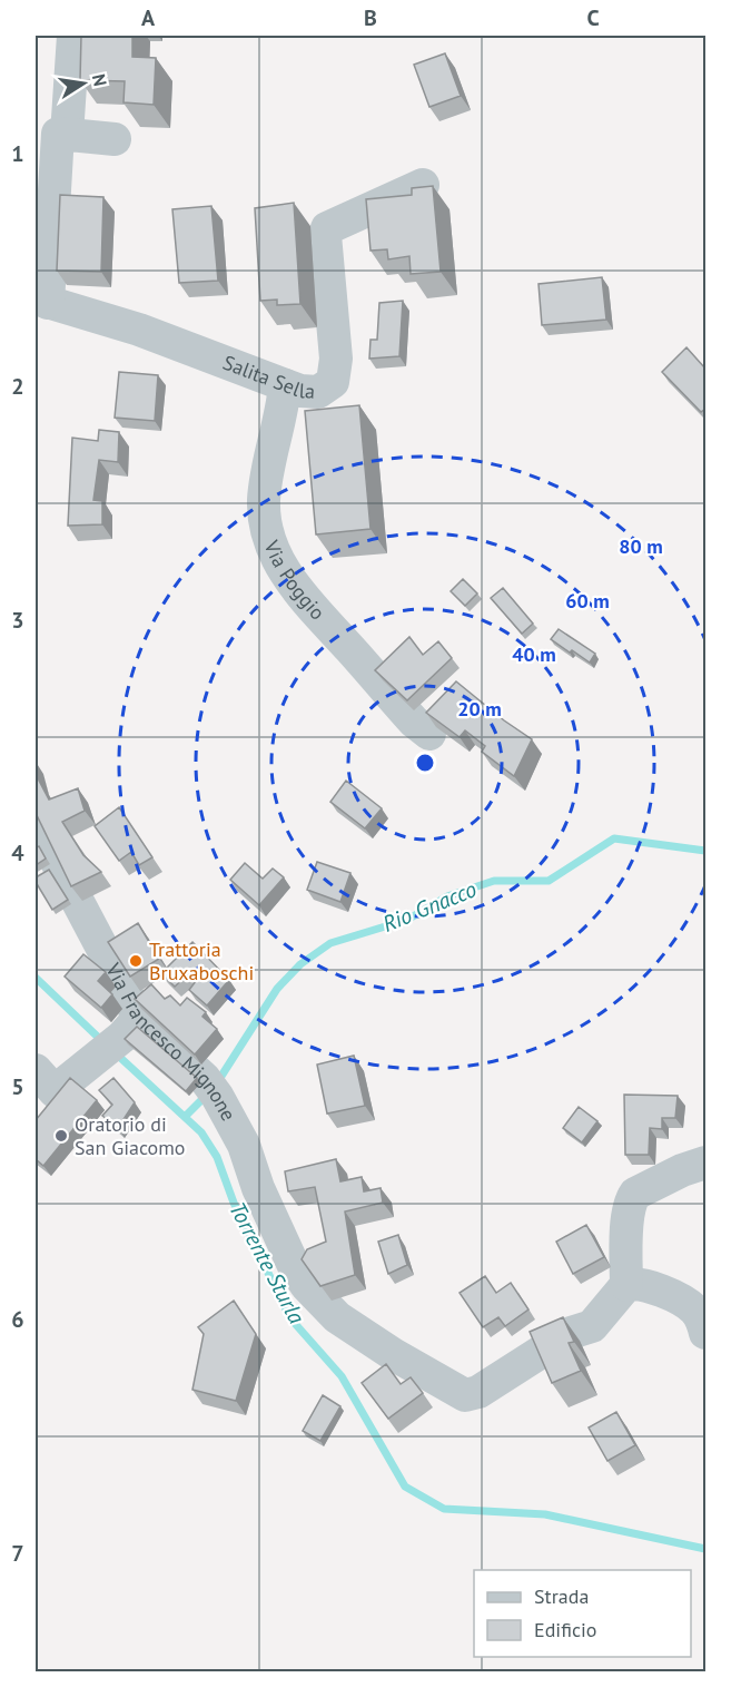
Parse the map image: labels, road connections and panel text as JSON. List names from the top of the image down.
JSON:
{
  "streets": {
    "street": ["Salita Sella", "Via Poggio", "Via Francesco Mignone"]
  },
  "crossings": [
    ["Salita Sella", "Via Poggio"]
  ],
  "water": ["Rio Gnacco", "Torrente Sturla"],
  "places": ["Trattoria Bruxaboschi", "Oratorio di San Giacomo"],
  "legend": ["Strada", "Edificio"],
  "north": "right",
  "grid": {
    "columns": ["A", "B", "C"],
    "rows": [
      "1",
      "2",
      "3",
      "4",
      "5",
      "6",
      "7"
    ]
  },
  "rings": [
    "80 m",
    "60 m",
    "40 m",
    "20 m"
  ]
}
